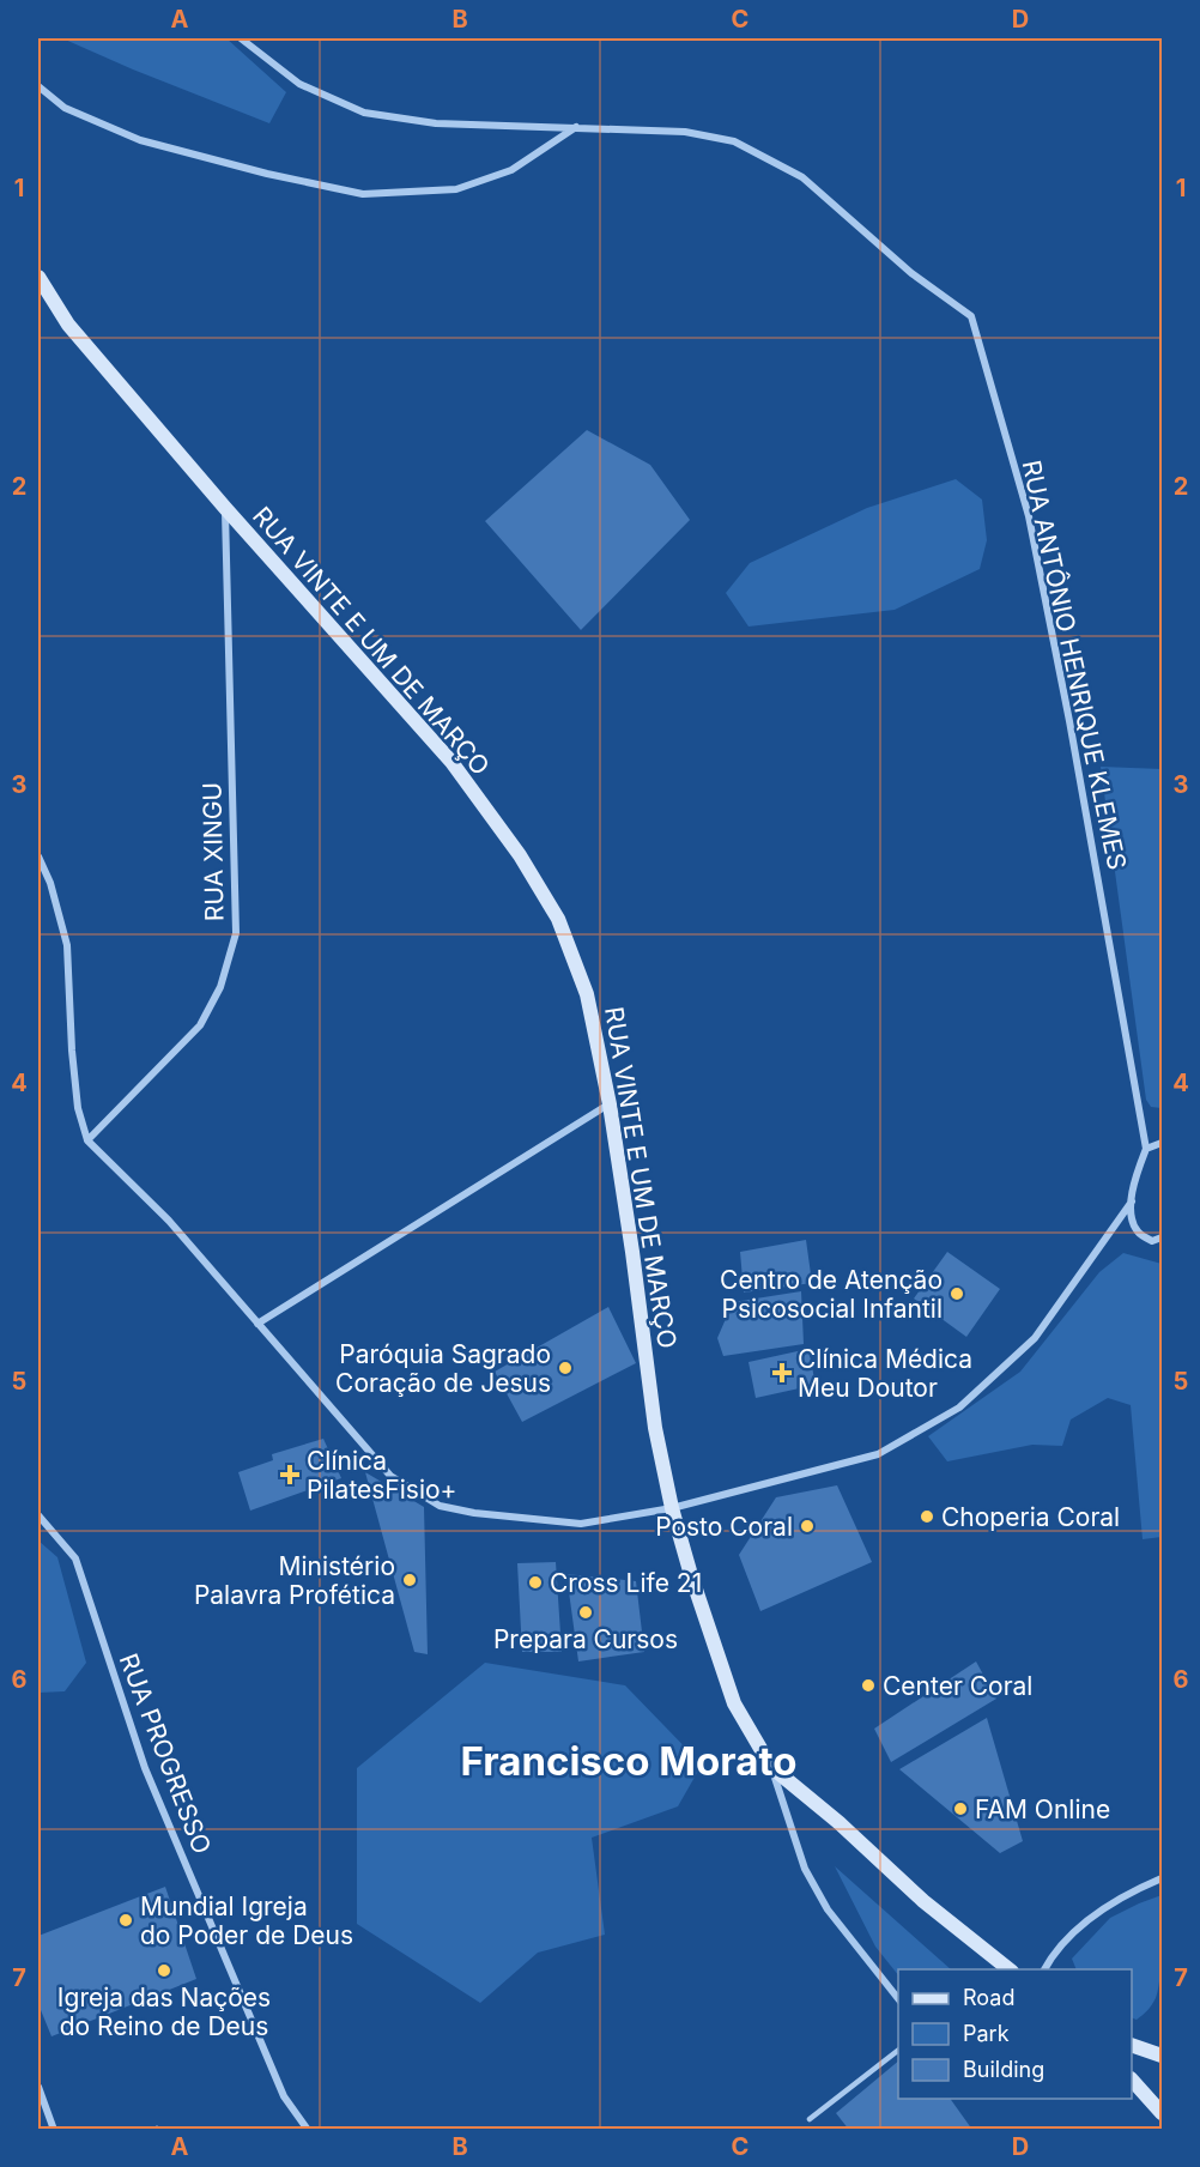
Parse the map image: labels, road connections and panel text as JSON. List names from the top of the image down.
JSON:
{
  "streets": {
    "main road": ["RUA VINTE E UM DE MARÇO"],
    "street": ["RUA ANTÔNIO HENRIQUE KLEMES", "RUA XINGU", "RUA PROGRESSO"]
  },
  "crossings": [
    ["RUA VINTE E UM DE MARÇO", "RUA XINGU"]
  ],
  "districts": ["Francisco Morato"],
  "places": {
    "other": [
      "Centro de Atenção Psicosocial Infantil",
      "Paróquia Sagrado Coração de Jesus",
      "Choperia Coral",
      "Posto Coral",
      "Ministério Palavra Profética",
      "Cross Life 21",
      "Prepara Cursos",
      "Center Coral",
      "FAM Online",
      "Mundial Igreja do Poder de Deus",
      "Igreja das Nações do Reino de Deus"
    ],
    "health": ["Clínica Médica Meu Doutor", "Clínica PilatesFisio+"]
  },
  "legend": ["Road", "Park", "Building"],
  "grid": {
    "columns": [
      "A",
      "B",
      "C",
      "D"
    ],
    "rows": [
      "1",
      "2",
      "3",
      "4",
      "5",
      "6",
      "7"
    ]
  }
}
